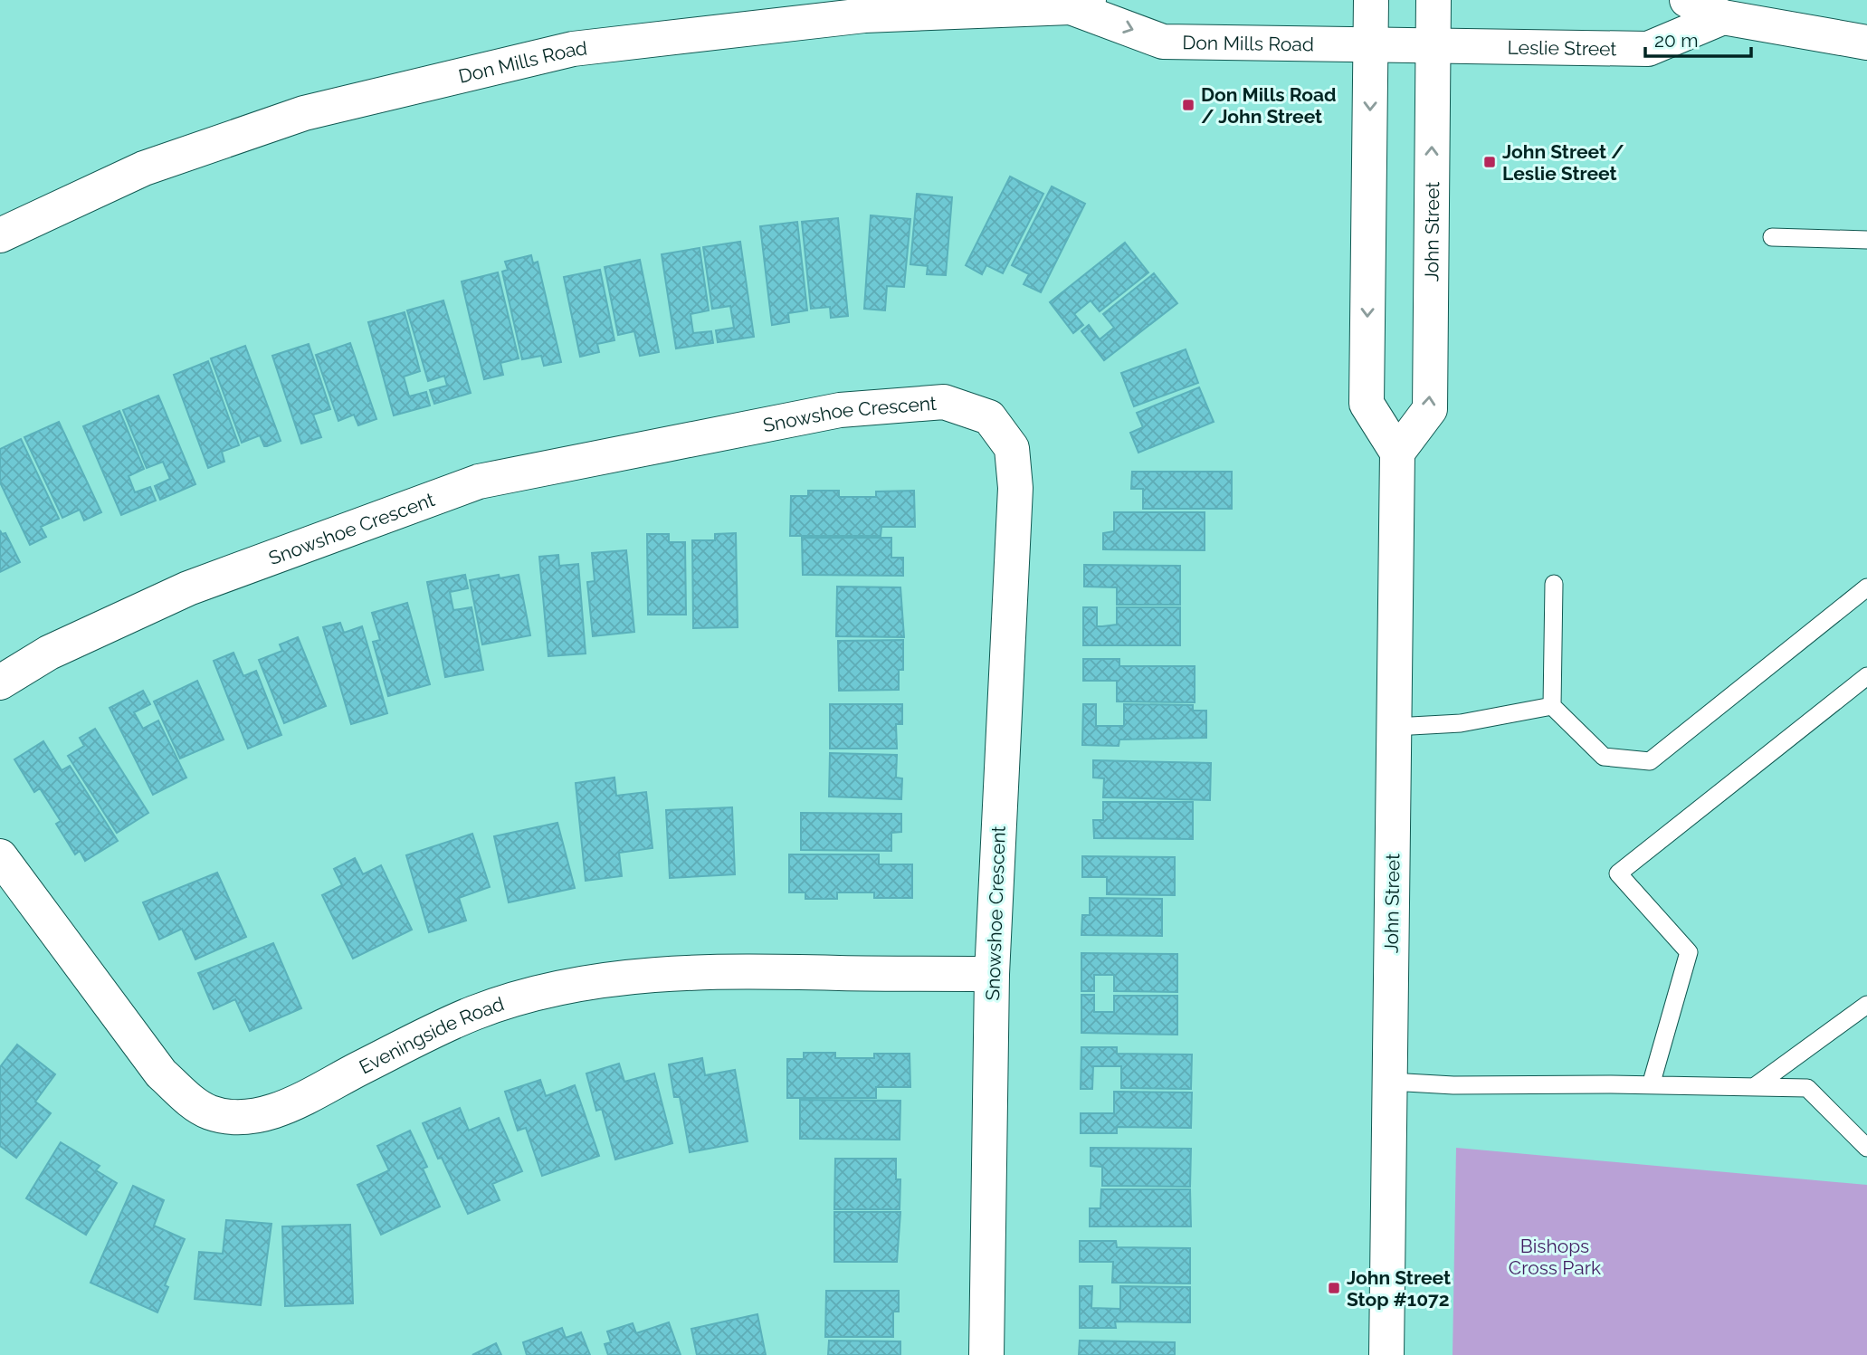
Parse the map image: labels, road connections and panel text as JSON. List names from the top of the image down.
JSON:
{
  "streets": {
    "main road": [
      "Don Mills Road",
      "Leslie Street",
      "John Street",
      "Snowshoe Crescent",
      "Eveningside Road"
    ]
  },
  "crossings": [
    ["Don Mills Road", "Leslie Street"],
    ["Don Mills Road", "John Street"],
    ["Leslie Street", "John Street"],
    ["Snowshoe Crescent", "Eveningside Road"]
  ],
  "parks": ["Bishops Cross Park"],
  "places": {
    "transit": ["Don Mills Road / John Street", "John Street / Leslie Street", "John Street Stop #1072"]
  },
  "scale_bar": "20 m"
}
